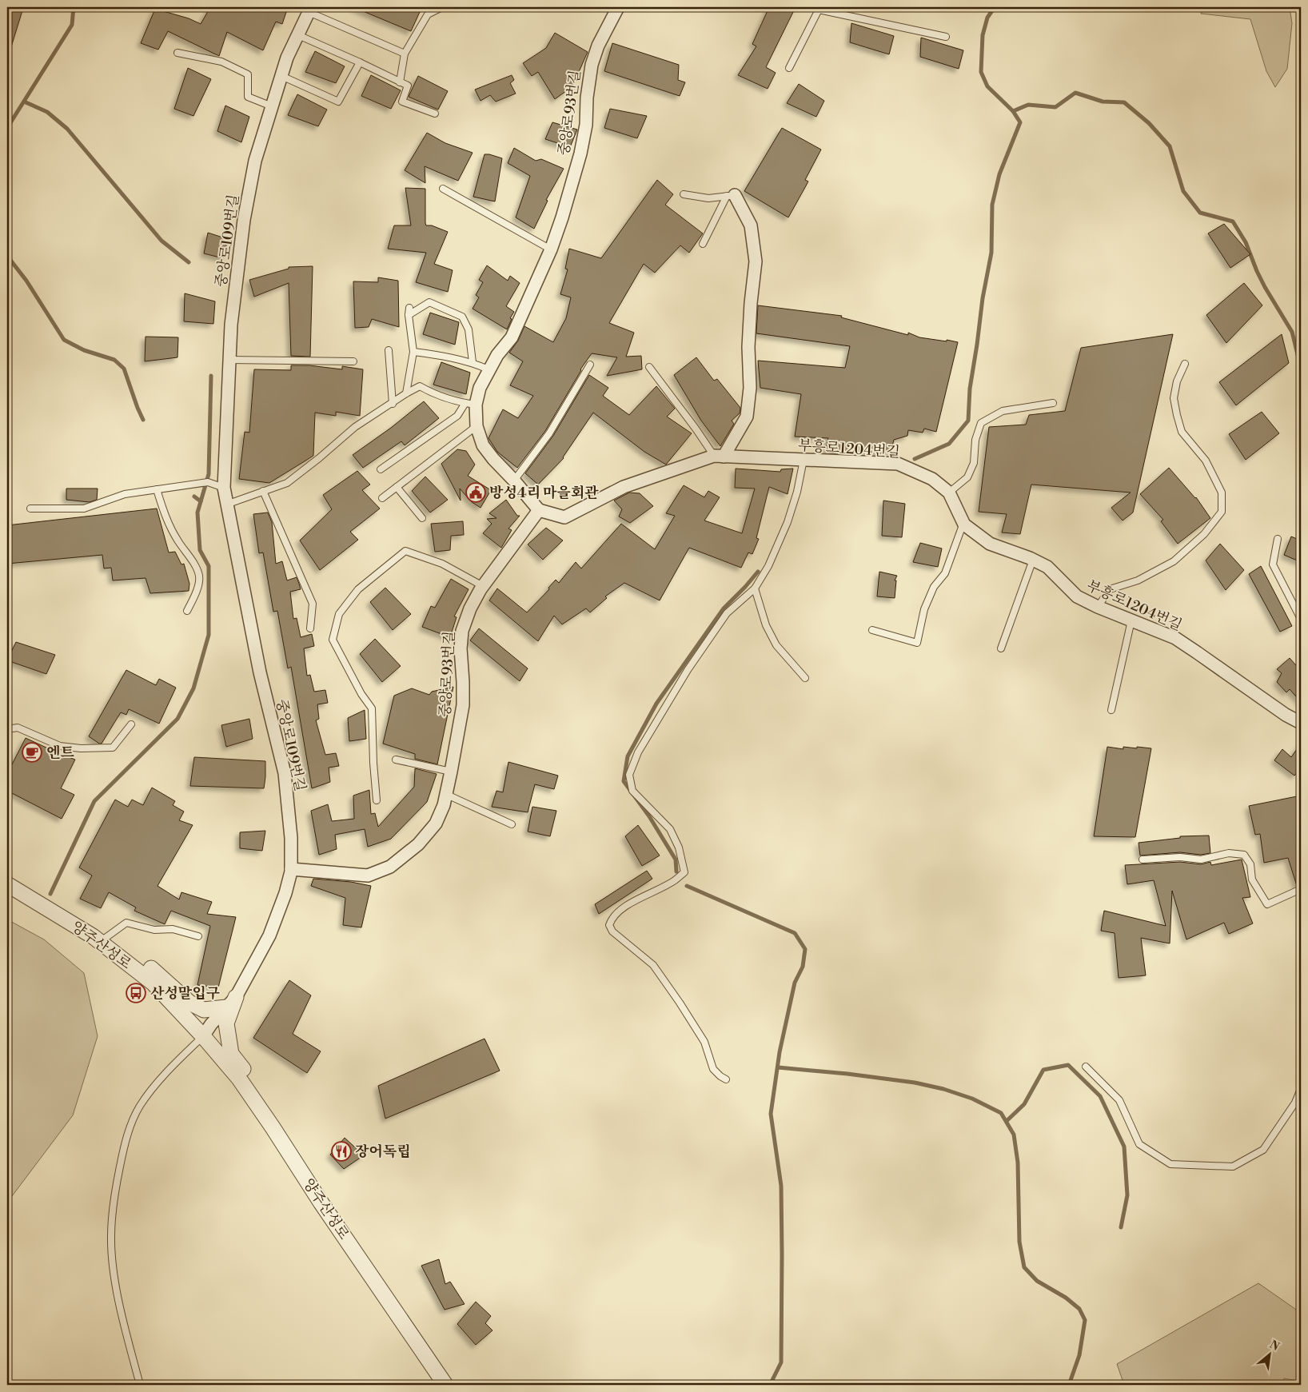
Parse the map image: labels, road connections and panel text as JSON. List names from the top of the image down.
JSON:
{
  "streets": {
    "street": [
      "중앙로93번길",
      "중앙로109번길",
      "부흥로1204번길",
      "양주산성로"
    ]
  },
  "crossings": [
    ["중앙로93번길", "중앙로109번길"],
    ["중앙로93번길", "부흥로1204번길"],
    ["중앙로109번길", "양주산성로"]
  ],
  "places": {
    "public building": ["방성4리 마을회관"],
    "cafe": ["엔트"],
    "bus stop": ["산성말입구"],
    "restaurant": ["장어독립"]
  },
  "north": "top right"
}
